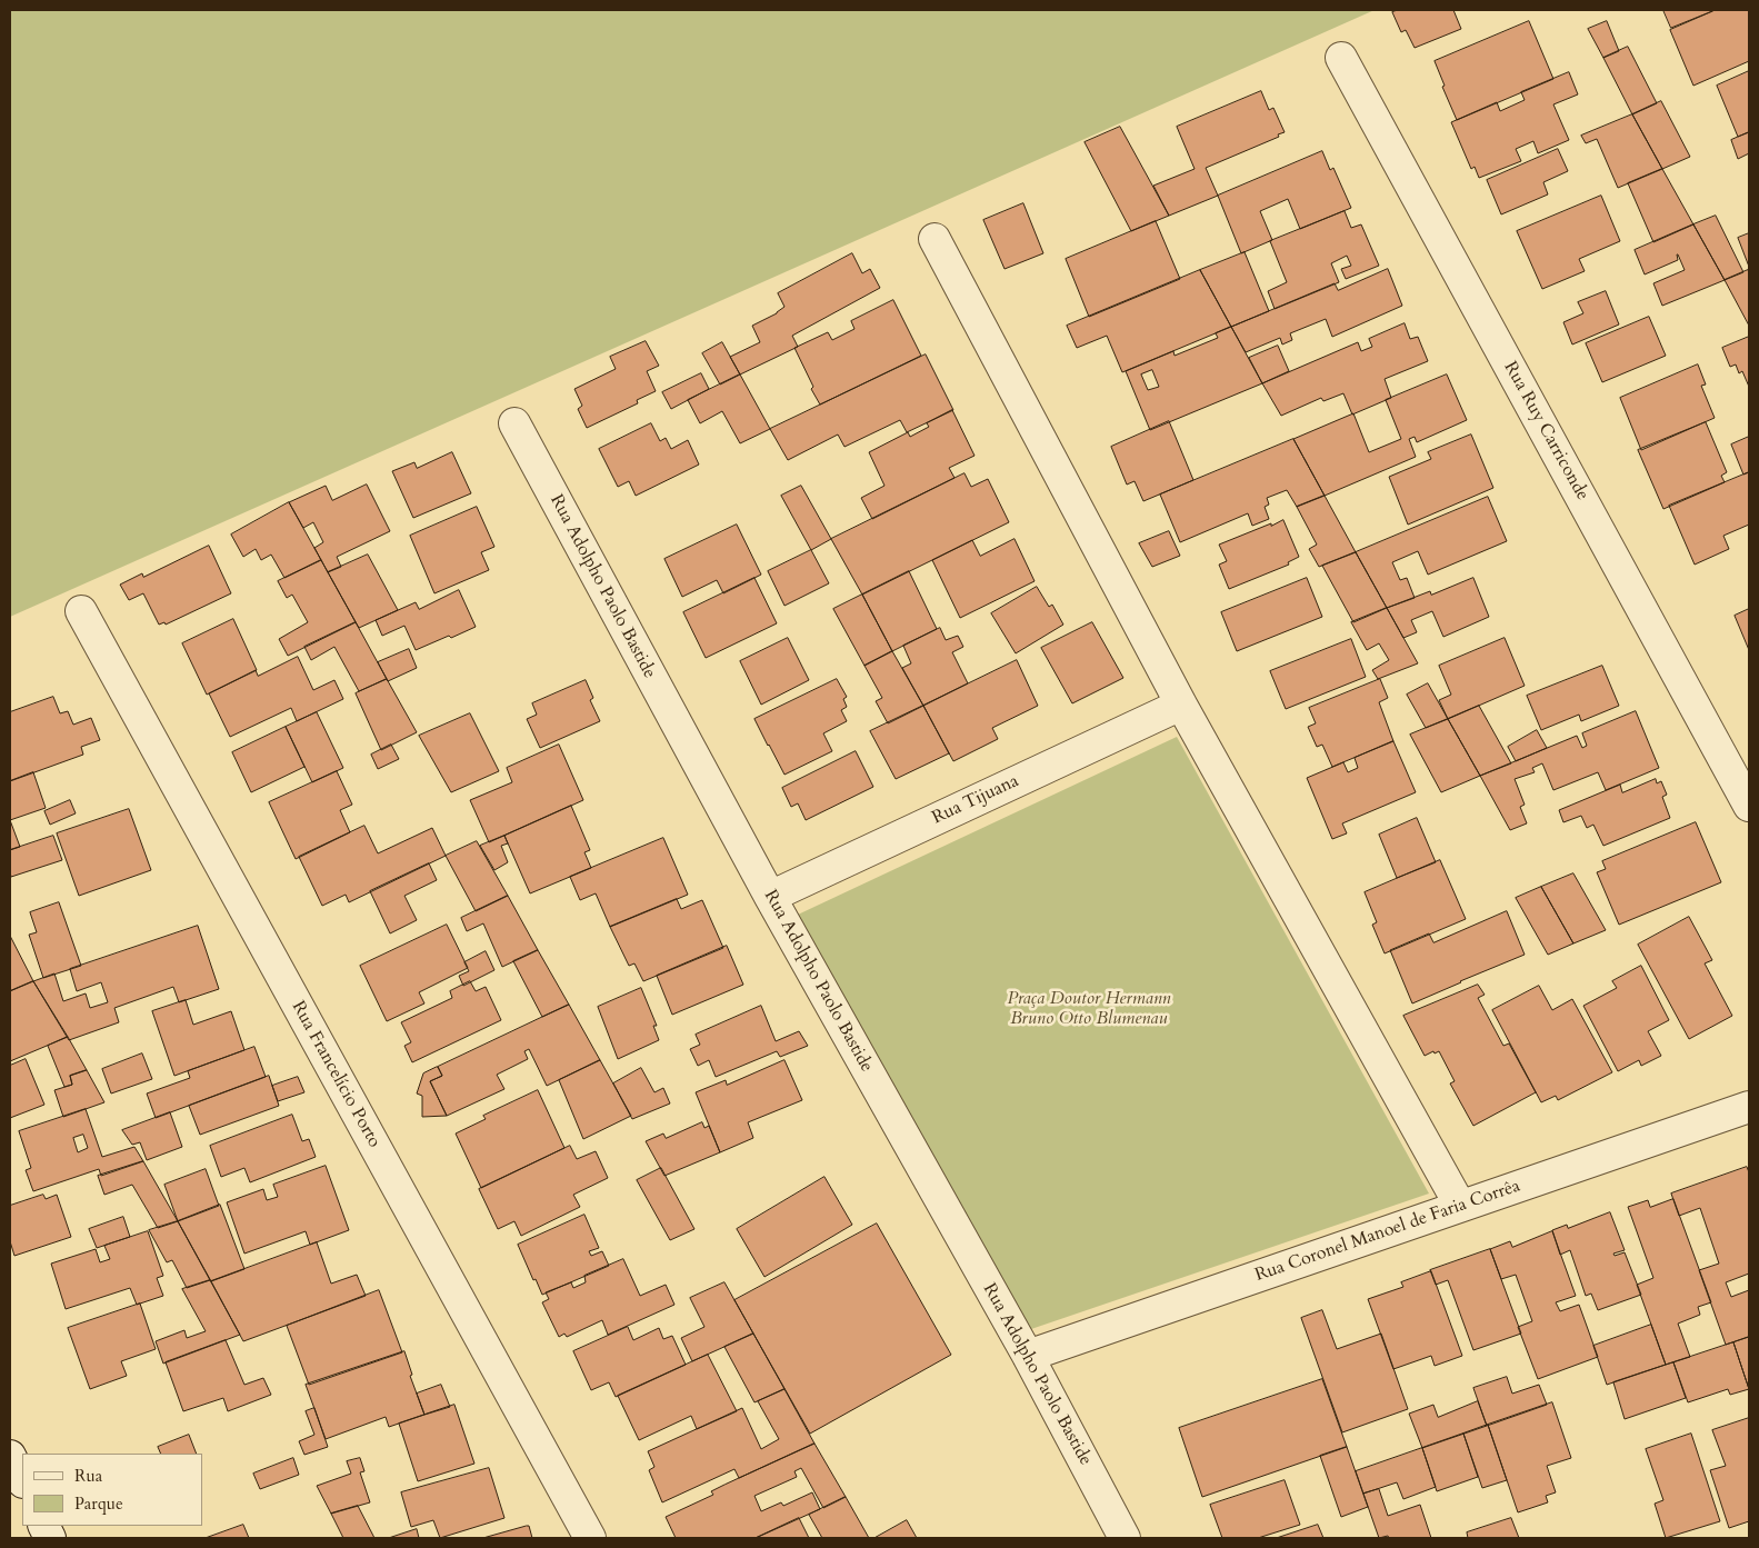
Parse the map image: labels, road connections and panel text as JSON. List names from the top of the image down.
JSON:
{
  "streets": {
    "street": [
      "Rua Ruy Carriconde",
      "Rua Adolpho Paolo Bastide",
      "Rua Tijuana",
      "Rua Francelício Porto",
      "Rua Coronel Manoel de Faria Corrêa"
    ]
  },
  "crossings": [
    ["Rua Adolpho Paolo Bastide", "Rua Tijuana"],
    ["Rua Adolpho Paolo Bastide", "Rua Coronel Manoel de Faria Corrêa"]
  ],
  "parks": ["Praça Doutor Hermann Bruno Otto Blumenau"],
  "legend": ["Rua", "Parque"]
}
